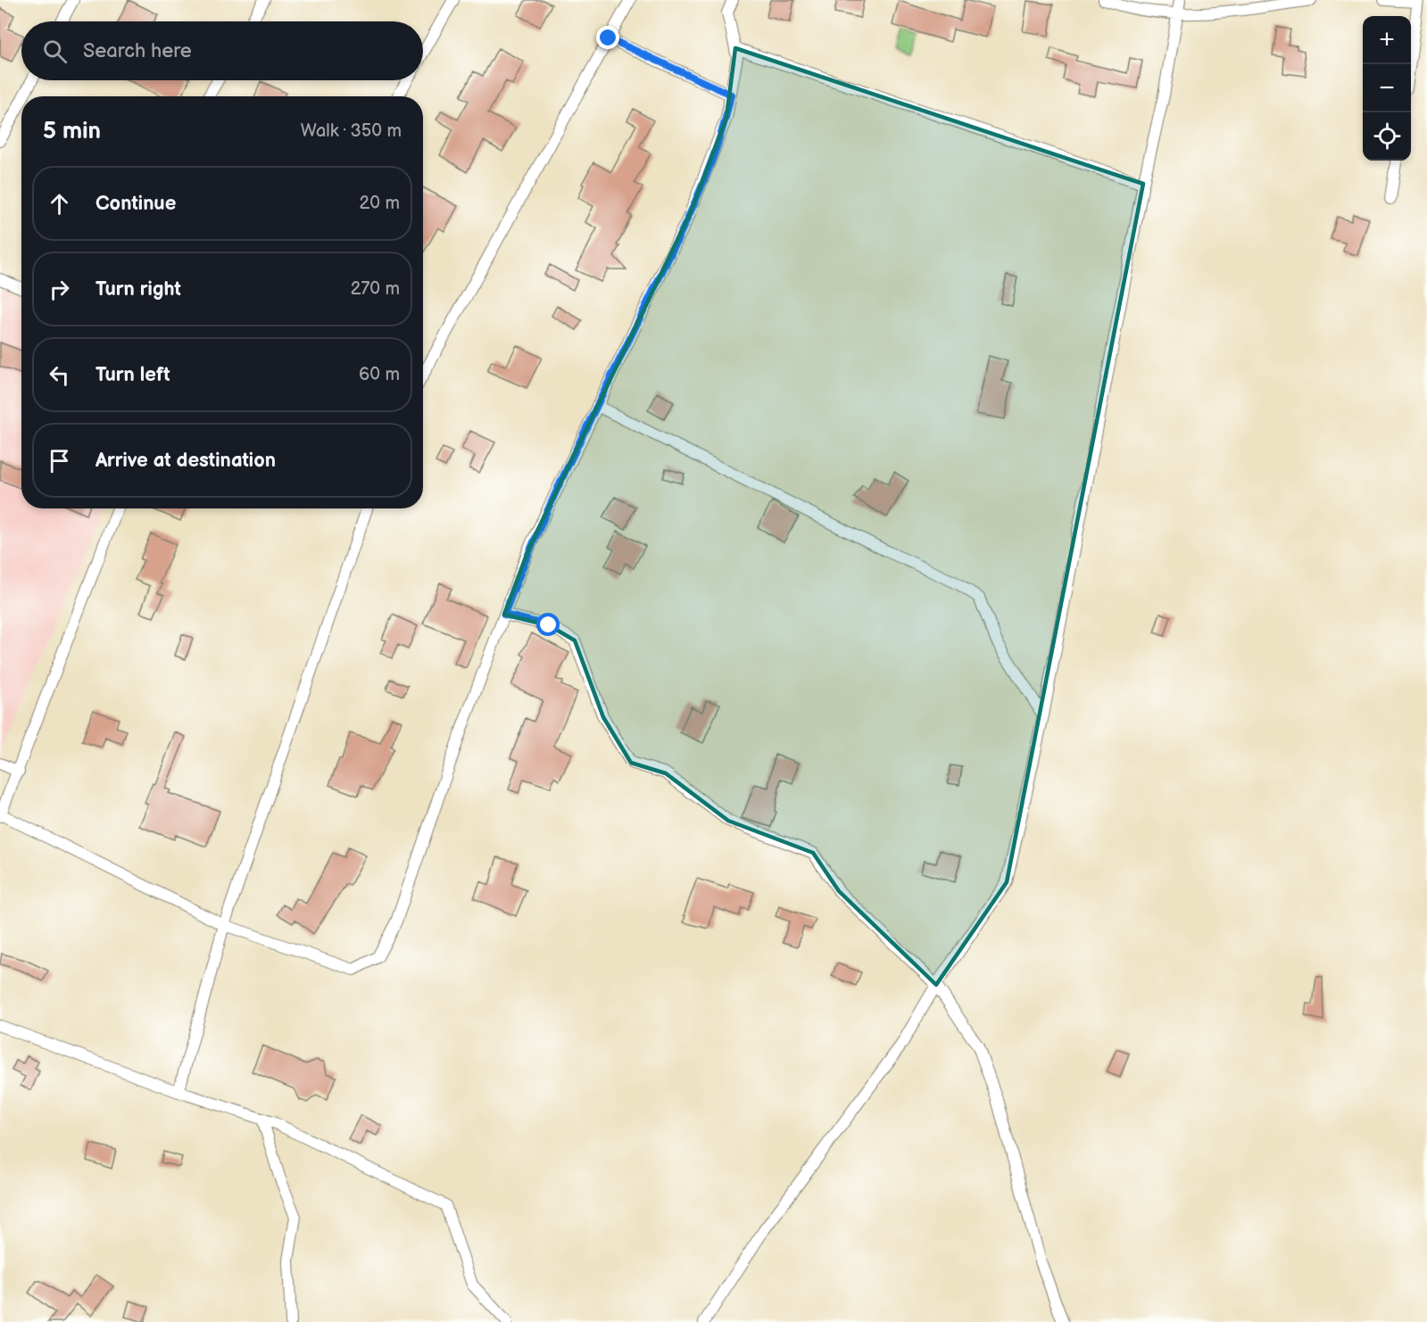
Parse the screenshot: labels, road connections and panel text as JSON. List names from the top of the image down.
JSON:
{
  "page": {
    "map_buttons": ["+", "−"],
    "search": "Search here",
    "heading": ["5 min", "Walk · 350 m"],
    "list": [
      ["Continue", "20 m"],
      ["Turn right", "270 m"],
      ["Turn left", "60 m"],
      "Arrive at destination"
    ]
  }
}
